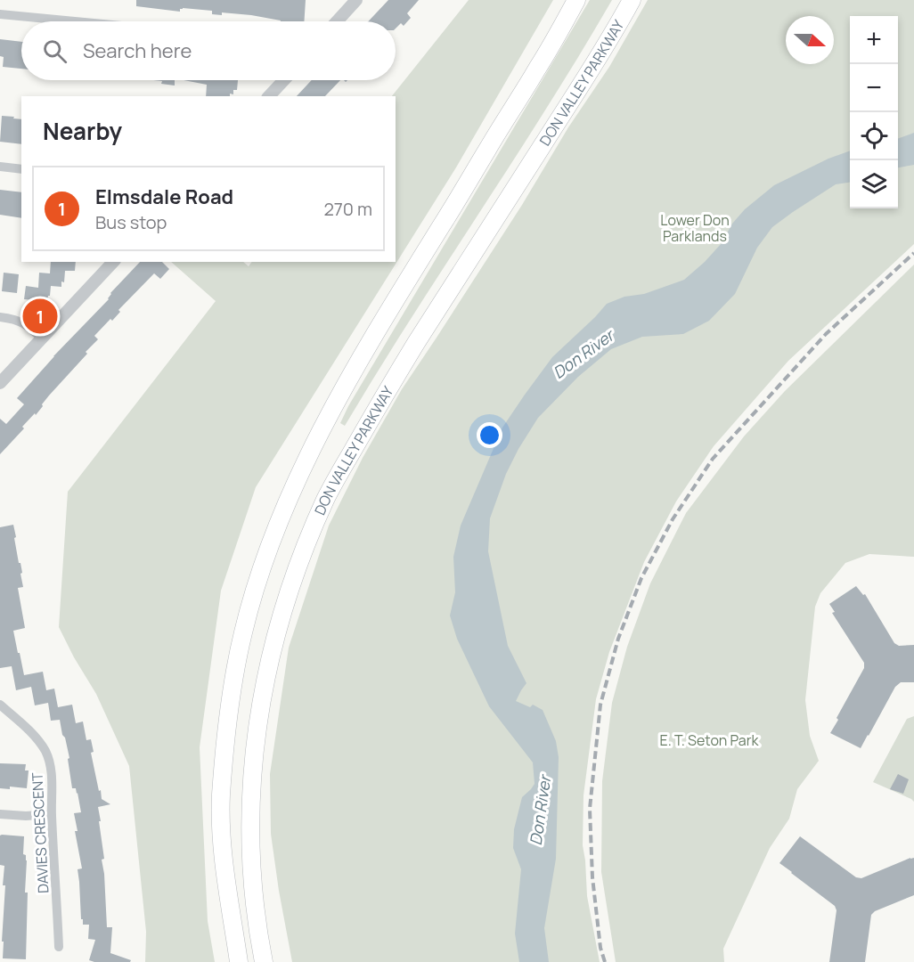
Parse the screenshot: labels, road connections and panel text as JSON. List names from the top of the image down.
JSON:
{
  "streets": {
    "highway": ["DON VALLEY PARKWAY"],
    "street": ["DAVIES CRESCENT"]
  },
  "water": ["Don River"],
  "parks": ["Lower Don Parklands", "E. T. Seton Park"],
  "north": "right",
  "page": {
    "map_buttons": ["+", "−"],
    "search": "Search here",
    "heading": "Nearby",
    "list": [
      {
        "mark": "1",
        "name": "Elmsdale Road",
        "note": "Bus stop",
        "value": "270 m"
      }
    ],
    "pins": "1"
  }
}
